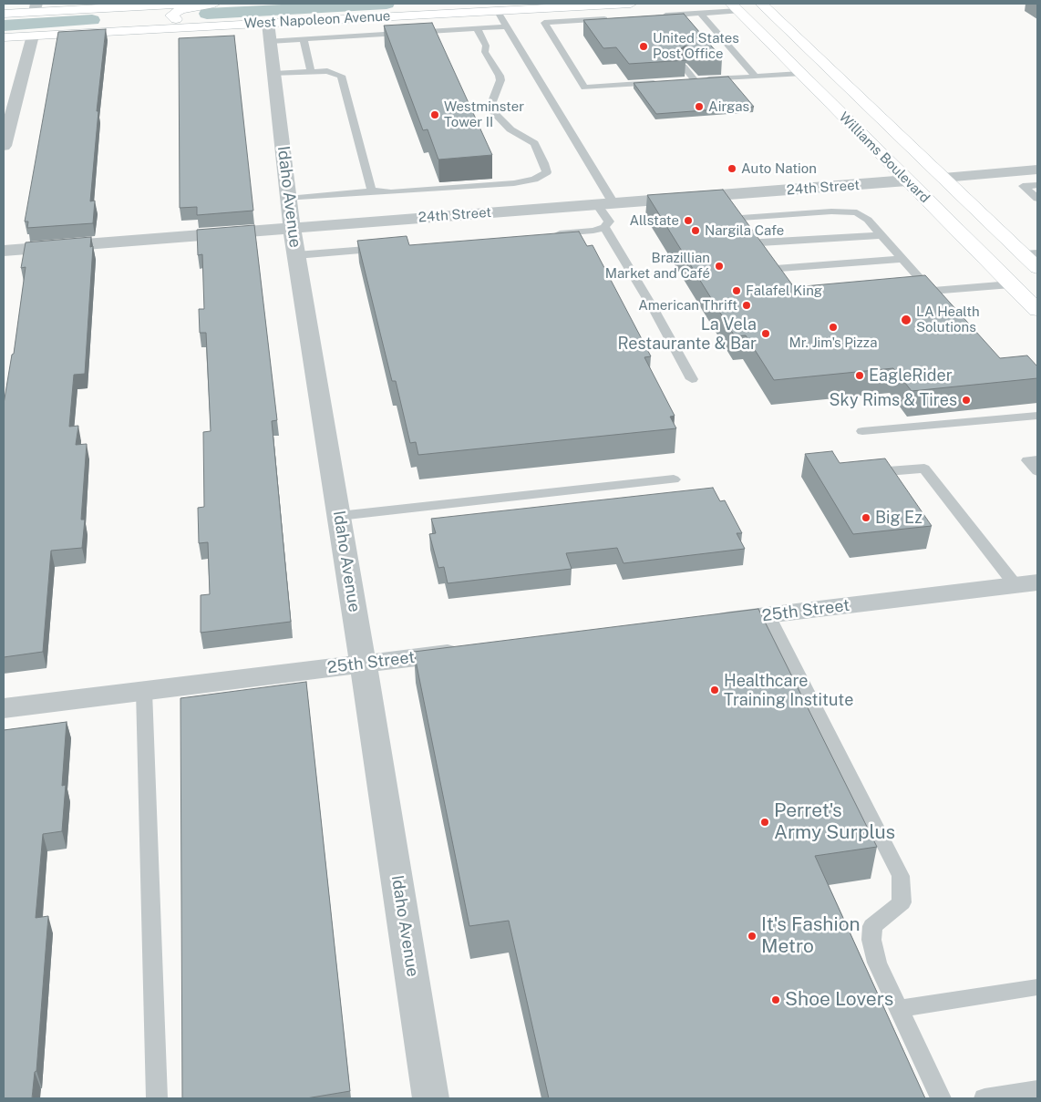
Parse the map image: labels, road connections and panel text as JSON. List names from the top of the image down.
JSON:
{
  "streets": {
    "main road": ["West Napoleon Avenue", "Williams Boulevard"],
    "street": ["24th Street", "Idaho Avenue", "25th Street"]
  },
  "crossings": [
    ["West Napoleon Avenue", "Idaho Avenue"],
    ["Williams Boulevard", "24th Street"],
    ["24th Street", "Idaho Avenue"],
    ["Idaho Avenue", "25th Street"]
  ],
  "places": [
    "United States Post Office",
    "Airgas",
    "Westminster Tower II",
    "Auto Nation",
    "Allstate",
    "Nargila Cafe",
    "Brazillian Market and Café",
    "Falafel King",
    "American Thrift",
    "LA Health Solutions",
    "Mr. Jim's Pizza",
    "La Vela Restaurante & Bar",
    "EagleRider",
    "Sky Rims & Tires",
    "Big Ez",
    "Healthcare Training Institute",
    "Perret's Army Surplus",
    "It's Fashion Metro",
    "Shoe Lovers"
  ]
}
